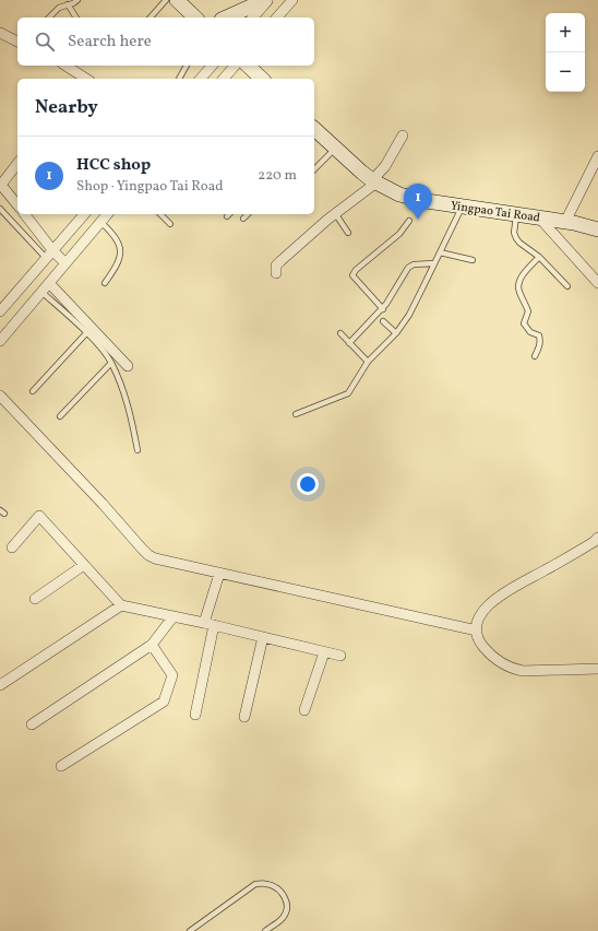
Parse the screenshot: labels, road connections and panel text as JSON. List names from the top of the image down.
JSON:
{
  "streets": {
    "main road": ["Yingpao Tai Road"]
  },
  "page": {
    "map_buttons": ["+", "−"],
    "search": "Search here",
    "heading": "Nearby",
    "list": [
      {
        "mark": "1",
        "name": "HCC shop",
        "note": "Shop · Yingpao Tai Road",
        "value": "220 m"
      }
    ],
    "pins": "1"
  }
}
